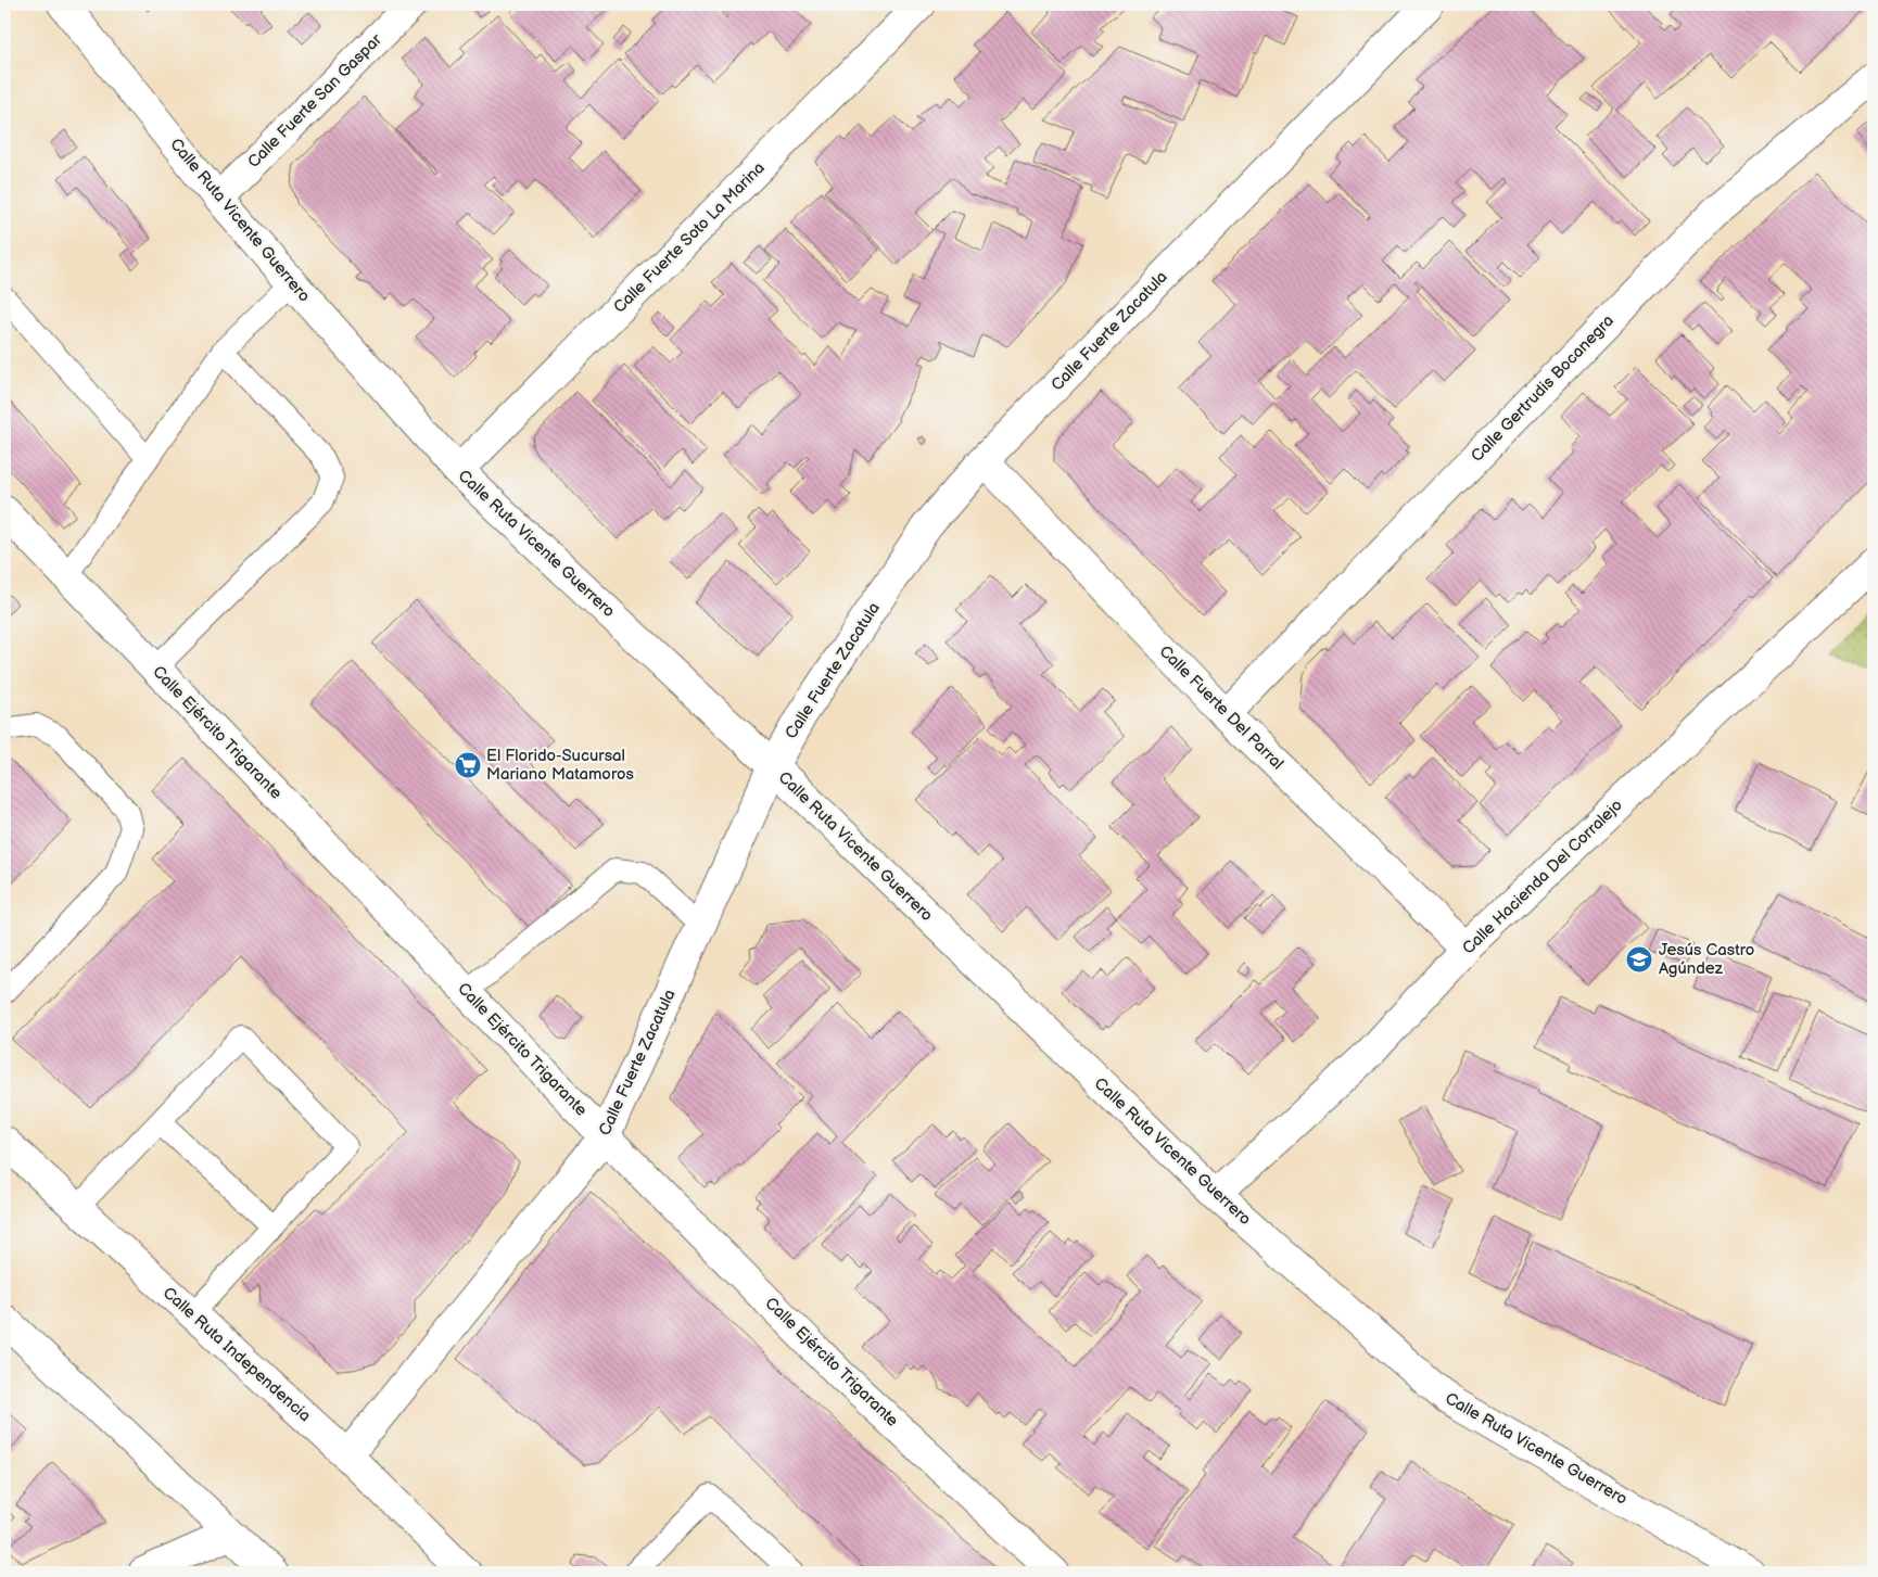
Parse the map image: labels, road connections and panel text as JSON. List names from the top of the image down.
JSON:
{
  "streets": {
    "street": [
      "Calle Fuerte San Gaspar",
      "Calle Ruta Vicente Guerrero",
      "Calle Fuerte Soto La Marina",
      "Calle Fuerte Zacatula",
      "Calle Gertrudis Bocanegra",
      "Calle Fuerte Del Parral",
      "Calle Ejército Trigarante",
      "Calle Hacienda Del Corralejo",
      "Calle Ruta Independencia"
    ]
  },
  "crossings": [
    ["Calle Fuerte San Gaspar", "Calle Ruta Vicente Guerrero"],
    ["Calle Ruta Vicente Guerrero", "Calle Fuerte Soto La Marina"],
    ["Calle Ruta Vicente Guerrero", "Calle Fuerte Zacatula"],
    ["Calle Ruta Vicente Guerrero", "Calle Hacienda Del Corralejo"],
    ["Calle Fuerte Zacatula", "Calle Fuerte Del Parral"],
    ["Calle Fuerte Zacatula", "Calle Ejército Trigarante"],
    ["Calle Fuerte Zacatula", "Calle Ruta Independencia"],
    ["Calle Gertrudis Bocanegra", "Calle Fuerte Del Parral"],
    ["Calle Fuerte Del Parral", "Calle Hacienda Del Corralejo"]
  ],
  "places": {
    "supermarket": ["El Florido-Sucursal Mariano Matamoros"],
    "school or university": ["Jesús Castro Agúndez"]
  }
}
